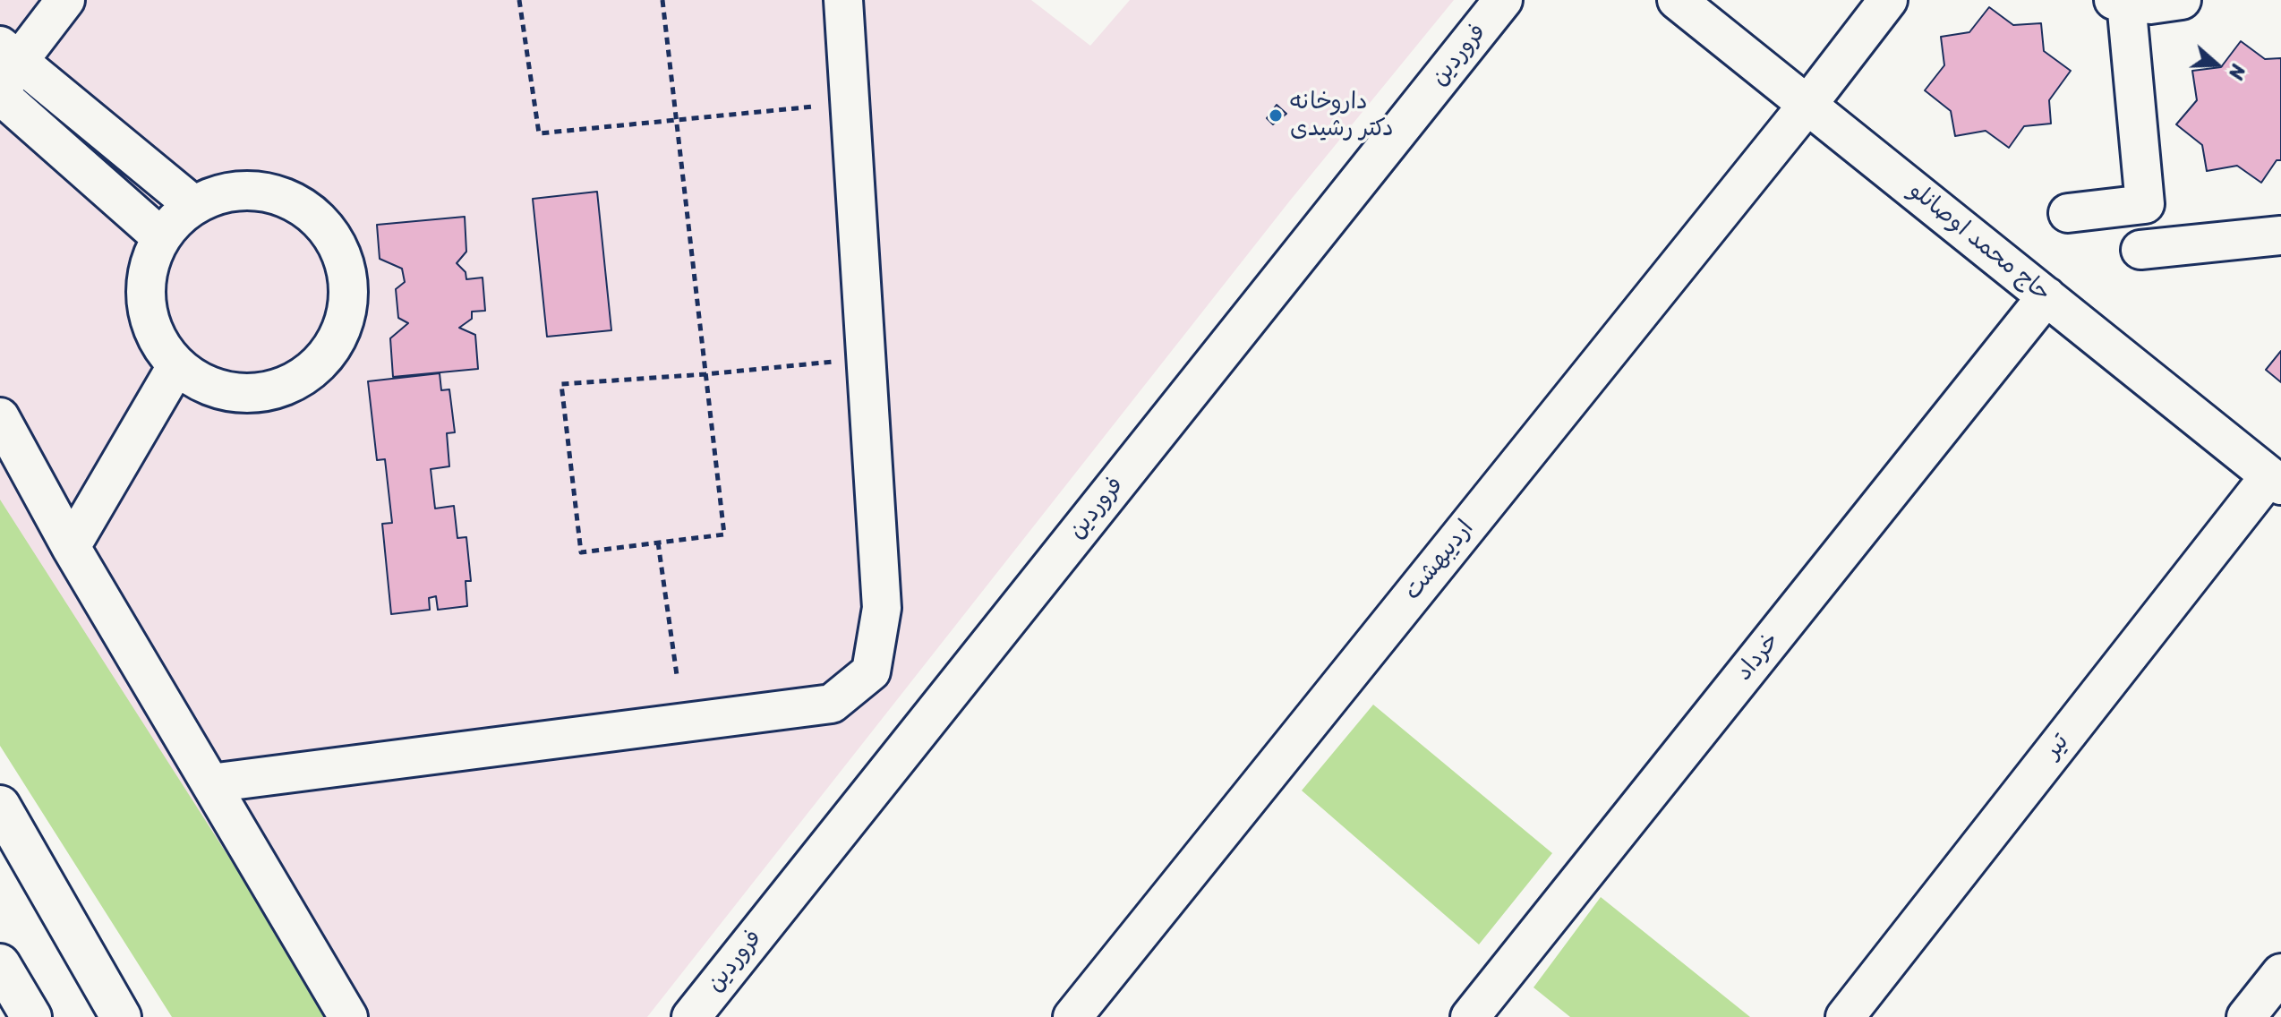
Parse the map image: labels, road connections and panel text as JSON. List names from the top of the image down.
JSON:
{
  "streets": {
    "street": [
      "فروردین",
      "حاج محمد اوصانلو",
      "اردیبهشت",
      "خرداد",
      "تیر"
    ]
  },
  "crossings": [
    ["حاج محمد اوصانلو", "اردیبهشت"],
    ["حاج محمد اوصانلو", "خرداد"],
    ["حاج محمد اوصانلو", "تیر"]
  ],
  "places": ["داروخانه دکتر رشیدی"],
  "north": "right"
}
